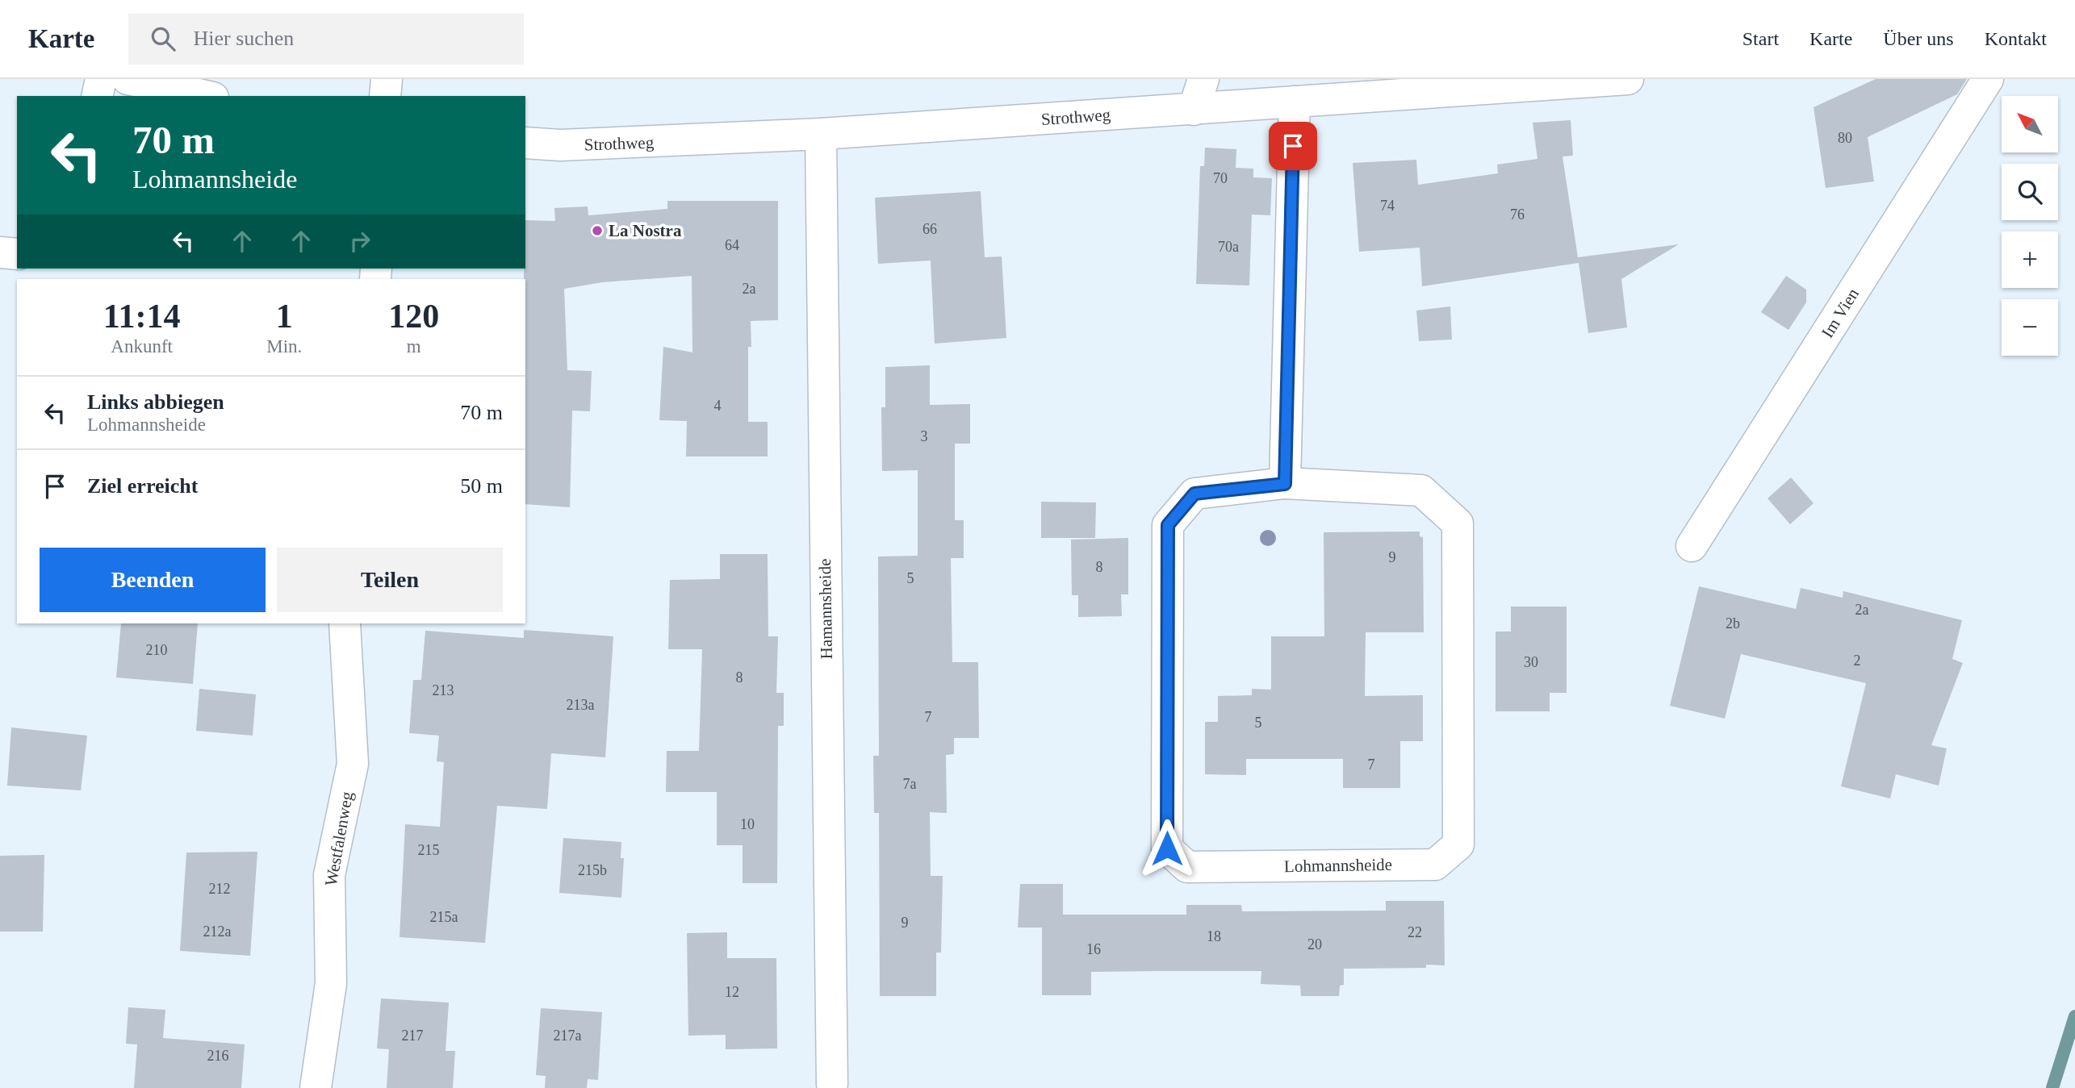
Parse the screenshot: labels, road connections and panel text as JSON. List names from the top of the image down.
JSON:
{
  "streets": {
    "street": [
      "Strothweg",
      "Im Vien",
      "Hamannsheide",
      "Westfalenweg",
      "Lohmannsheide"
    ]
  },
  "crossings": [
    ["Strothweg", "Hamannsheide"]
  ],
  "places": ["La Nostra"],
  "house_numbers": [
    "80",
    "70",
    "74",
    "76",
    "66",
    "64",
    "70a",
    "2a",
    "4",
    "3",
    "9",
    "8",
    "5",
    "2a",
    "2b",
    "210",
    "2",
    "30",
    "8",
    "213",
    "213a",
    "7",
    "5",
    "7",
    "7a",
    "10",
    "215",
    "215b",
    "212",
    "215a",
    "9",
    "212a",
    "22",
    "18",
    "20",
    "16",
    "12",
    "217",
    "217a",
    "216"
  ],
  "north": "top left",
  "page": {
    "header": "Karte",
    "search": "Hier suchen",
    "nav": [
      "Start",
      "Karte",
      "Über uns",
      "Kontakt"
    ],
    "map_buttons": ["+", "−"],
    "turn": ["70 m", "Lohmannsheide"],
    "eta": [
      "11:14",
      "Ankunft",
      "1",
      "Min.",
      "120",
      "m"
    ],
    "list": [
      {
        "name": "Links abbiegen",
        "note": "Lohmannsheide",
        "value": "70 m"
      },
      {
        "name": "Ziel erreicht",
        "value": "50 m"
      }
    ],
    "buttons": ["Beenden", "Teilen"]
  }
}
